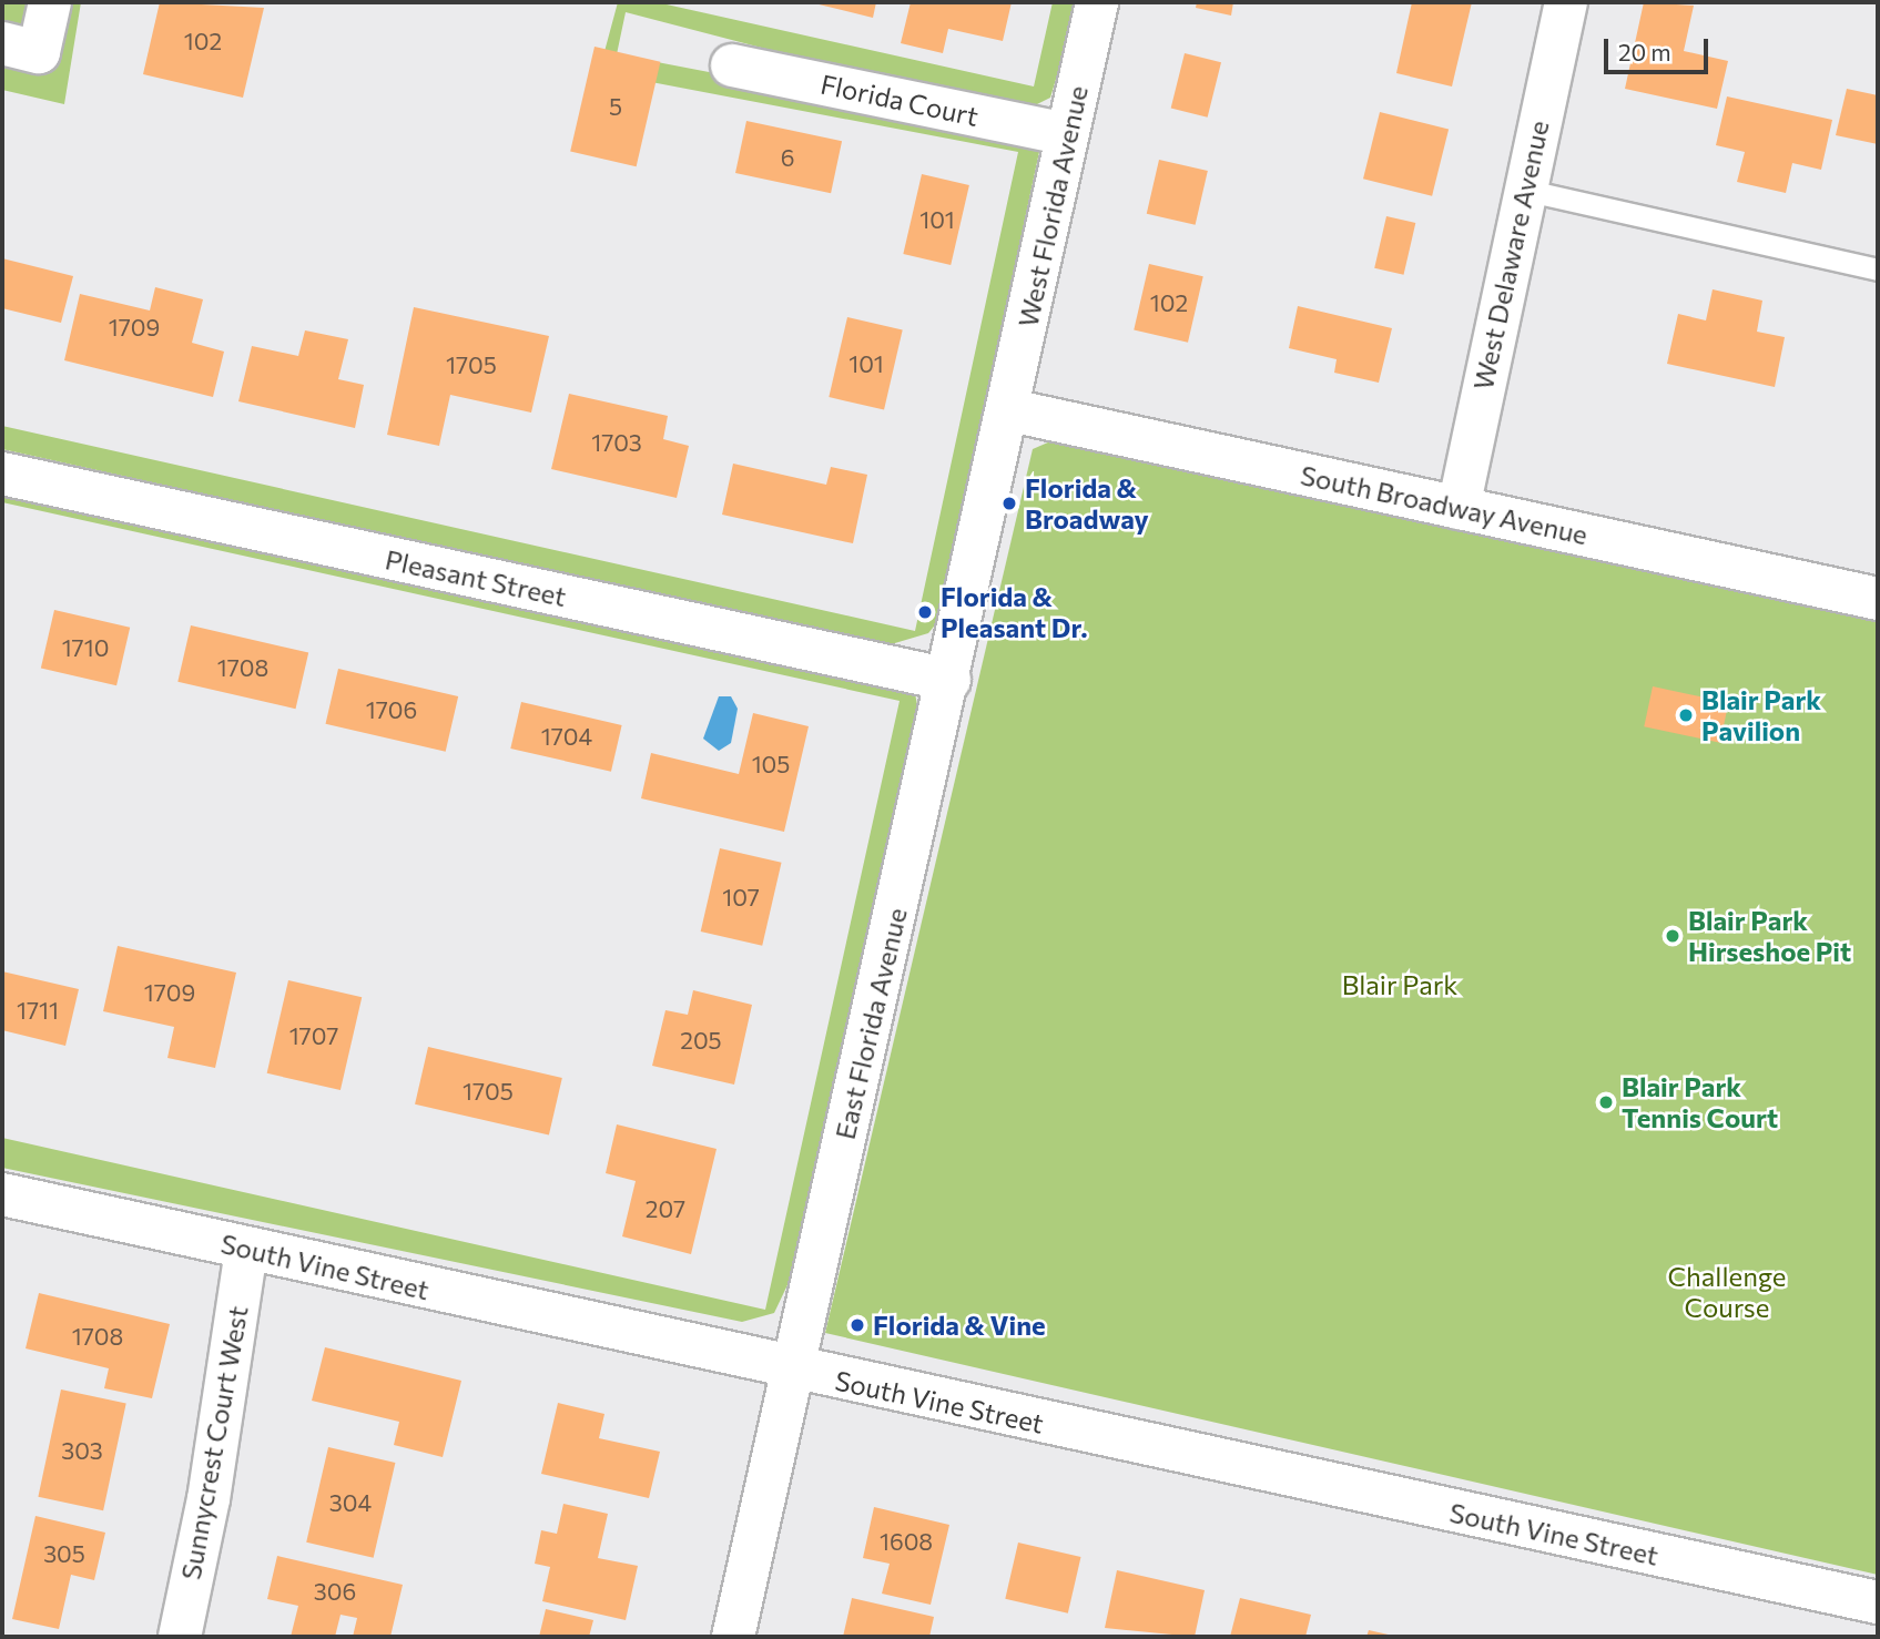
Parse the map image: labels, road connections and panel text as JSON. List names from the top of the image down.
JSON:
{
  "streets": {
    "street": [
      "Florida Court",
      "West Florida Avenue",
      "West Delaware Avenue",
      "South Broadway Avenue",
      "Pleasant Street",
      "East Florida Avenue",
      "South Vine Street",
      "Sunnycrest Court West"
    ]
  },
  "crossings": [
    ["Florida Court", "West Florida Avenue"],
    ["West Florida Avenue", "South Broadway Avenue"],
    ["West Florida Avenue", "East Florida Avenue"],
    ["West Delaware Avenue", "South Broadway Avenue"],
    ["South Broadway Avenue", "East Florida Avenue"],
    ["Pleasant Street", "East Florida Avenue"],
    ["East Florida Avenue", "South Vine Street"],
    ["South Vine Street", "Sunnycrest Court West"]
  ],
  "parks": ["Blair Park", "Challenge Course"],
  "places": [
    "Florida & Broadway",
    "Florida & Pleasant Dr.",
    "Blair Park Pavilion",
    "Blair Park Hirseshoe Pit",
    "Blair Park Tennis Court",
    "Florida & Vine"
  ],
  "house_numbers": [
    "102",
    "5",
    "6",
    "101",
    "102",
    "1709",
    "101",
    "1705",
    "1703",
    "1710",
    "1708",
    "1706",
    "1704",
    "105",
    "107",
    "1709",
    "1711",
    "1707",
    "205",
    "1705",
    "207",
    "1708",
    "303",
    "304",
    "1608",
    "305",
    "306"
  ],
  "scale_bar": "20 m"
}
